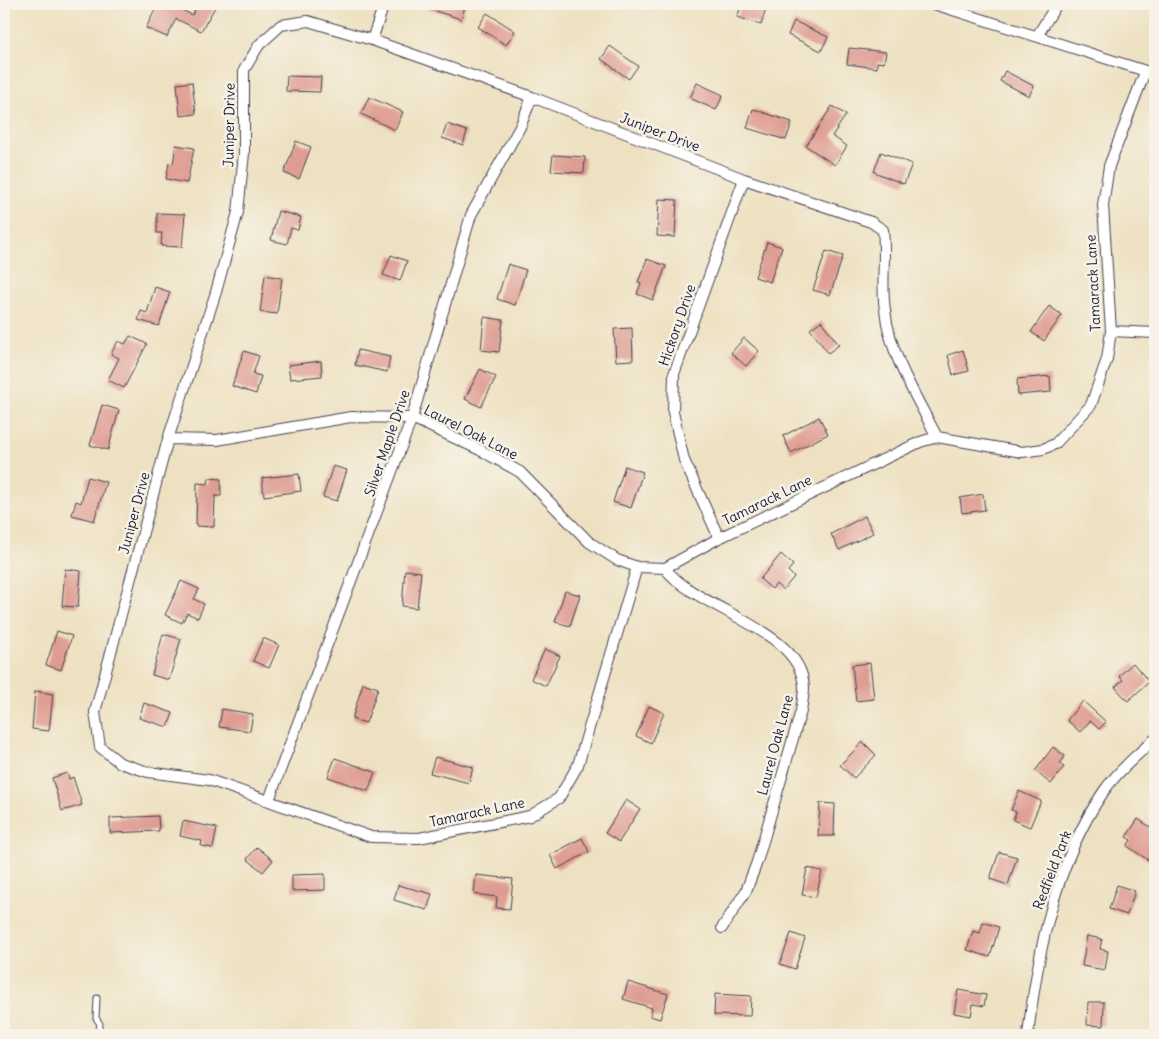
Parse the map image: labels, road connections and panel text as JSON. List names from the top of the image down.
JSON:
{
  "streets": {
    "street": [
      "Juniper Drive",
      "Tamarack Lane",
      "Hickory Drive",
      "Laurel Oak Lane",
      "Silver Maple Drive",
      "Redfield Park"
    ]
  },
  "crossings": [
    ["Juniper Drive", "Tamarack Lane"],
    ["Juniper Drive", "Hickory Drive"],
    ["Juniper Drive", "Laurel Oak Lane"],
    ["Juniper Drive", "Silver Maple Drive"],
    ["Tamarack Lane", "Hickory Drive"],
    ["Tamarack Lane", "Laurel Oak Lane"],
    ["Tamarack Lane", "Silver Maple Drive"],
    ["Laurel Oak Lane", "Silver Maple Drive"]
  ]
}
